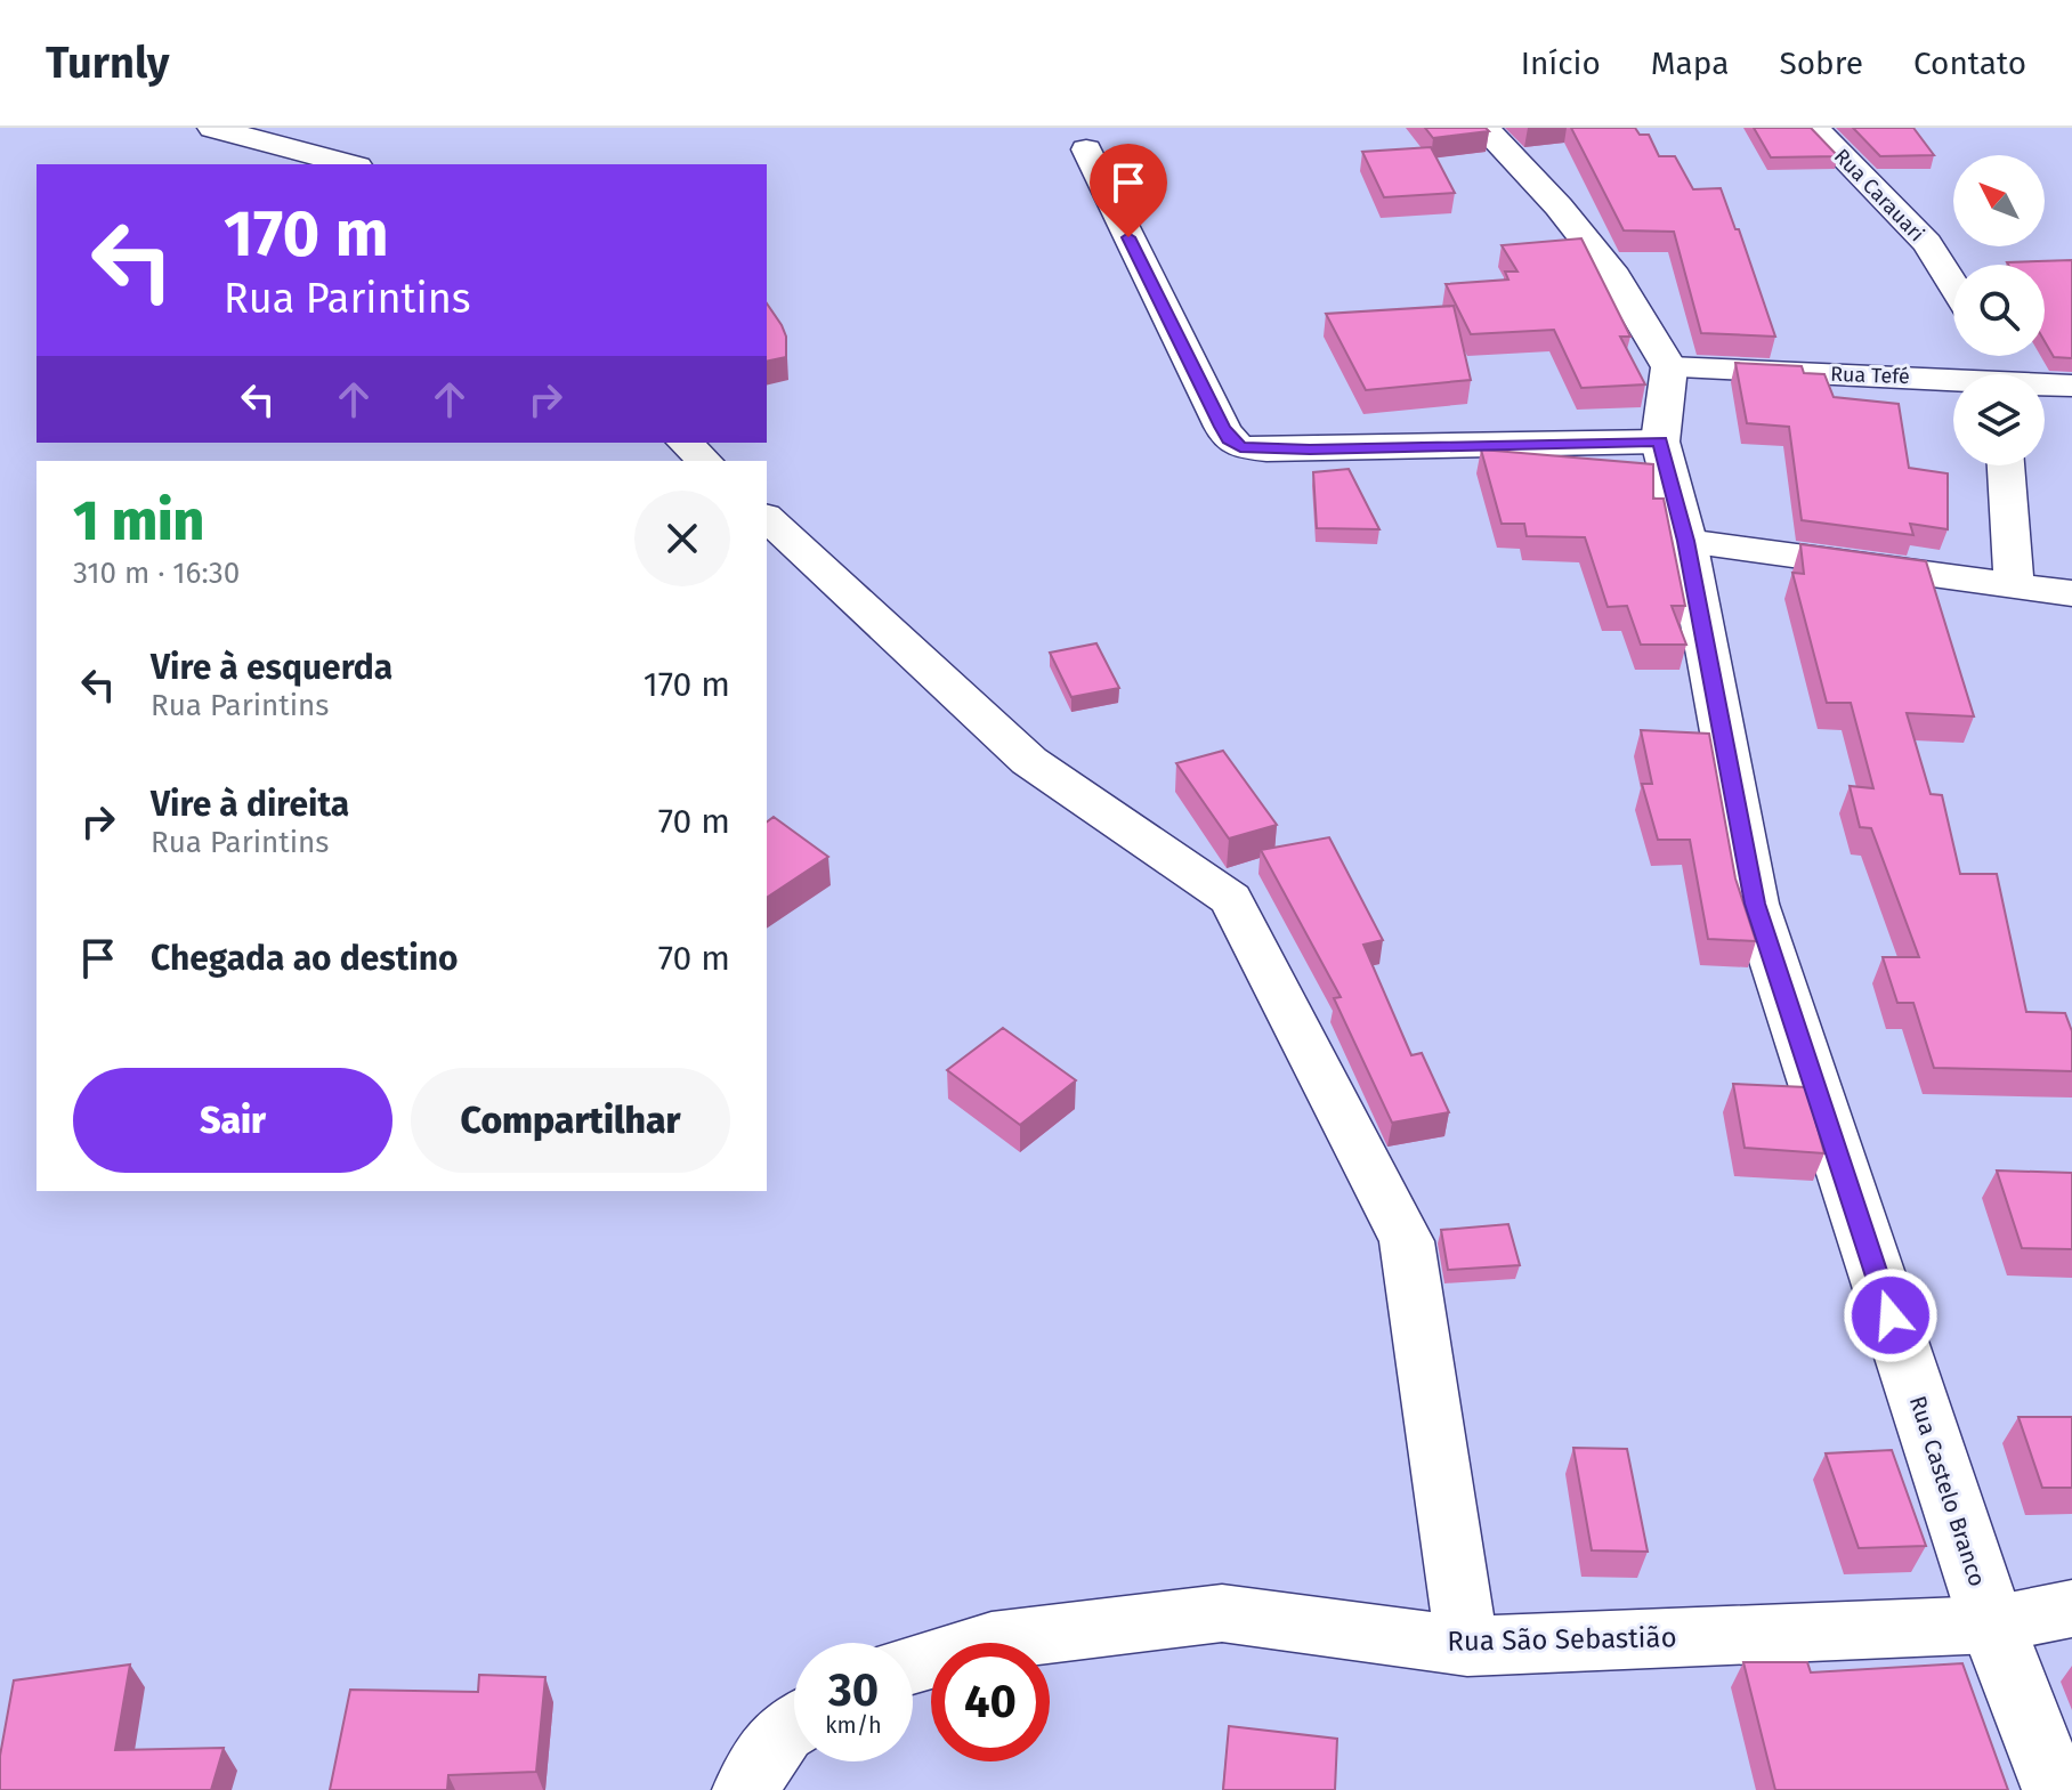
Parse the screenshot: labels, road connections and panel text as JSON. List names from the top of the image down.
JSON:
{
  "streets": {
    "street": [
      "Rua Carauari",
      "Rua Tefé",
      "Rua Castelo Branco",
      "Rua São Sebastião"
    ]
  },
  "crossings": [
    ["Rua Tefé", "Rua Castelo Branco"],
    ["Rua Castelo Branco", "Rua São Sebastião"]
  ],
  "north": "top left",
  "page": {
    "header": "Turnly",
    "nav": [
      "Início",
      "Mapa",
      "Sobre",
      "Contato"
    ],
    "turn": ["170 m", "Rua Parintins"],
    "heading": ["1 min", "310 m · 16:30"],
    "list": [
      {
        "name": "Vire à esquerda",
        "note": "Rua Parintins",
        "value": "170 m"
      },
      {
        "name": "Vire à direita",
        "note": "Rua Parintins",
        "value": "70 m"
      },
      {
        "name": "Chegada ao destino",
        "value": "70 m"
      }
    ],
    "buttons": ["Sair", "Compartilhar"],
    "speed": "30 km/h",
    "limit": "40"
  }
}
